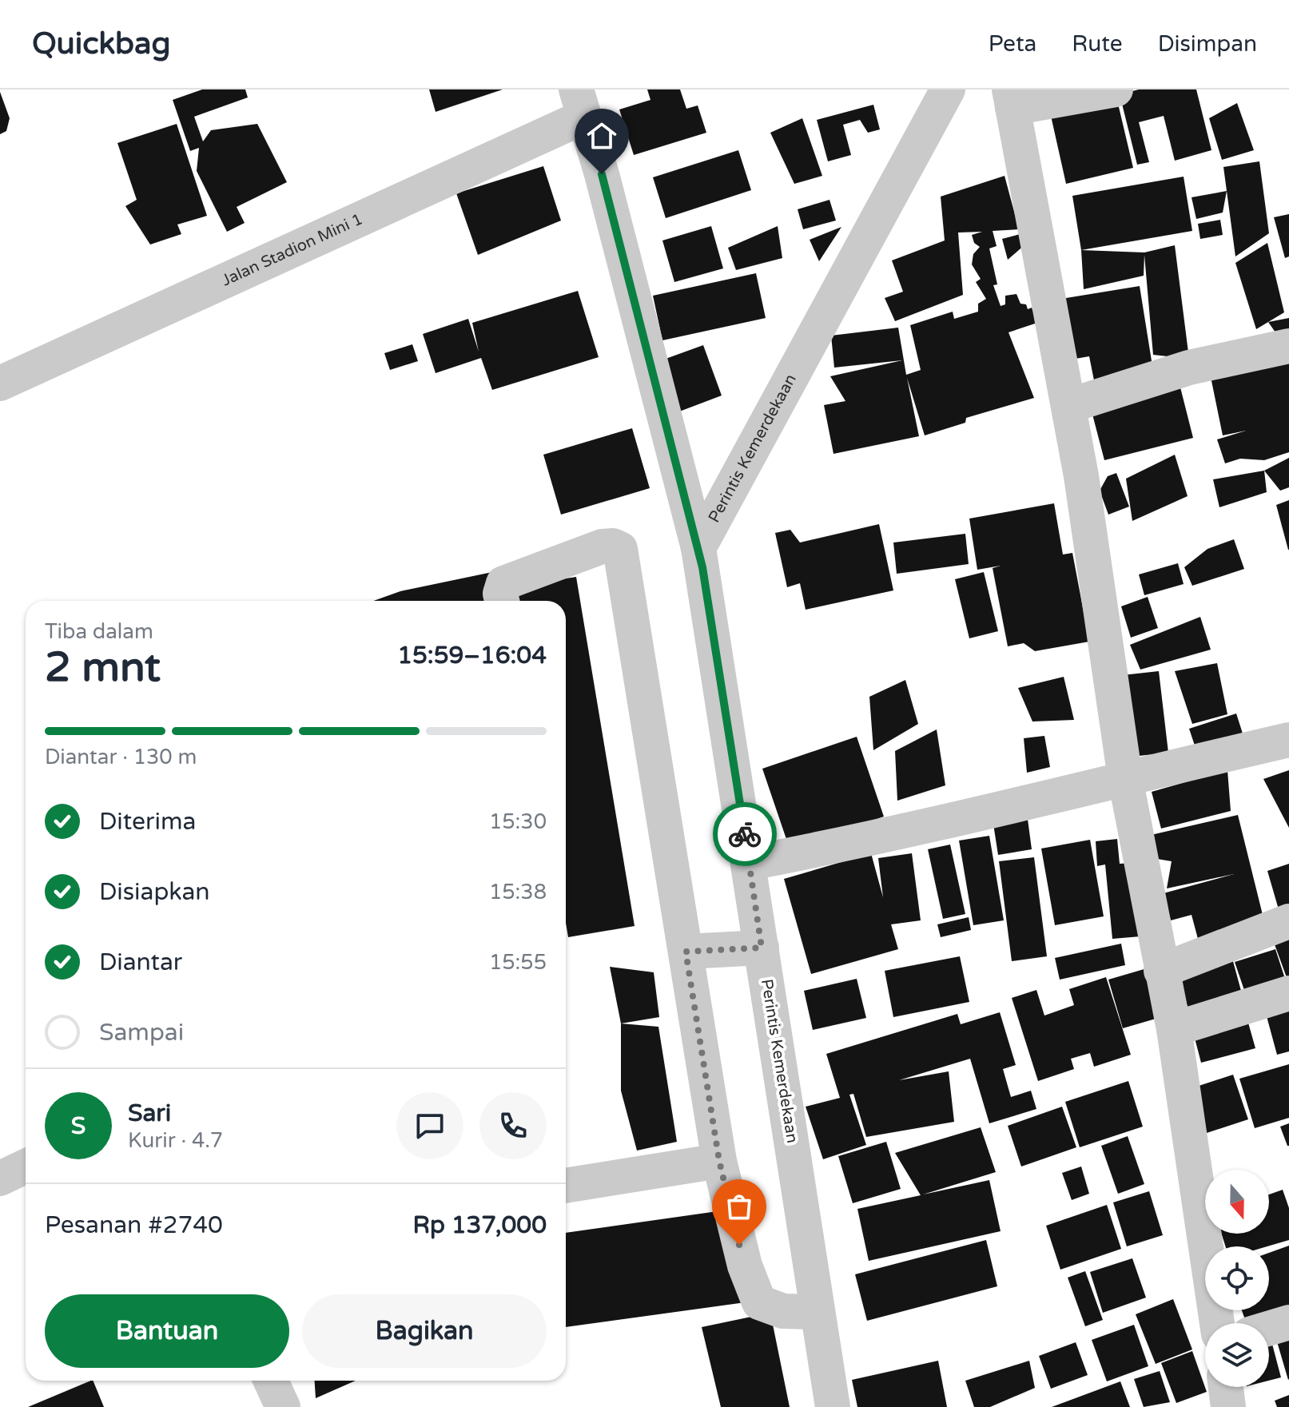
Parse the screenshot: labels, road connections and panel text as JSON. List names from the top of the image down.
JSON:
{
  "streets": {
    "street": ["Jalan Stadion Mini 1", "Perintis Kemerdekaan"]
  },
  "north": "bottom",
  "page": {
    "header": "Quickbag",
    "nav": ["Peta", "Rute", "Disimpan"],
    "heading": ["2 mnt", "Tiba dalam", "15:59–16:04"],
    "panel": [
      "Sari",
      "Kurir · 4.7",
      "Pesanan #2740",
      "Rp 137,000"
    ],
    "bar": "Diantar · 130 m",
    "list": [
      ["Diterima", "15:30"],
      ["Disiapkan", "15:38"],
      ["Diantar", "15:55"],
      "Sampai"
    ],
    "round": "S",
    "buttons": ["Bantuan", "Bagikan"]
  }
}
